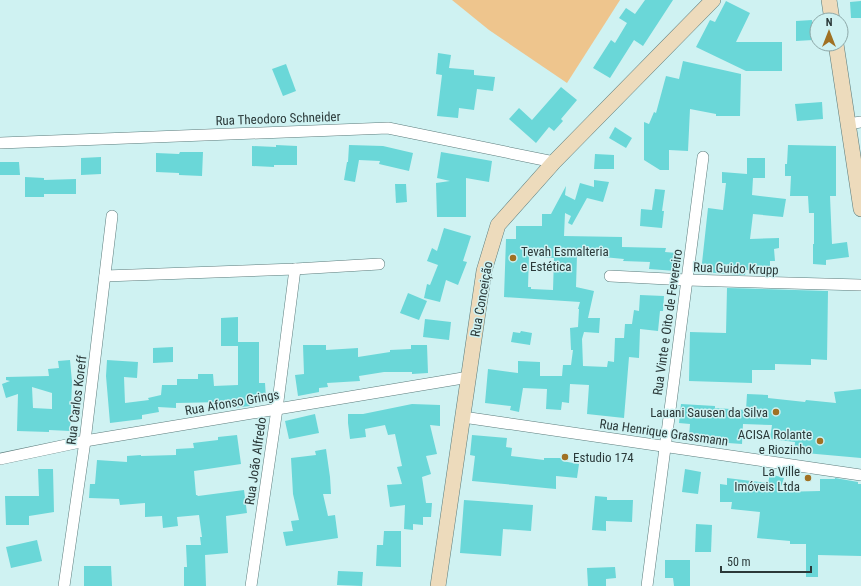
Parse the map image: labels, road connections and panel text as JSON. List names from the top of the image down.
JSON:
{
  "streets": {
    "main road": ["Rua Conceição"],
    "street": [
      "Rua Theodoro Schneider",
      "Rua Guido Krupp",
      "Rua Vinte e Oito de Fevereiro",
      "Rua Carlos Koreff",
      "Rua Afonso Grings",
      "Rua Henrique Grassmann",
      "Rua João Alfredo"
    ]
  },
  "crossings": [
    ["Rua Theodoro Schneider", "Rua Conceição"],
    ["Rua Guido Krupp", "Rua Vinte e Oito de Fevereiro"],
    ["Rua Conceição", "Rua Afonso Grings"],
    ["Rua Conceição", "Rua Henrique Grassmann"],
    ["Rua Vinte e Oito de Fevereiro", "Rua Henrique Grassmann"],
    ["Rua Carlos Koreff", "Rua Afonso Grings"],
    ["Rua Afonso Grings", "Rua João Alfredo"]
  ],
  "places": [
    "Tevah Esmalteria e Estética",
    "Lauani Sausen da Silva",
    "ACISA Rolante e Riozinho",
    "Estudio 174",
    "La Ville Imóveis Ltda"
  ],
  "scale_bar": "50 m",
  "north": "top"
}
